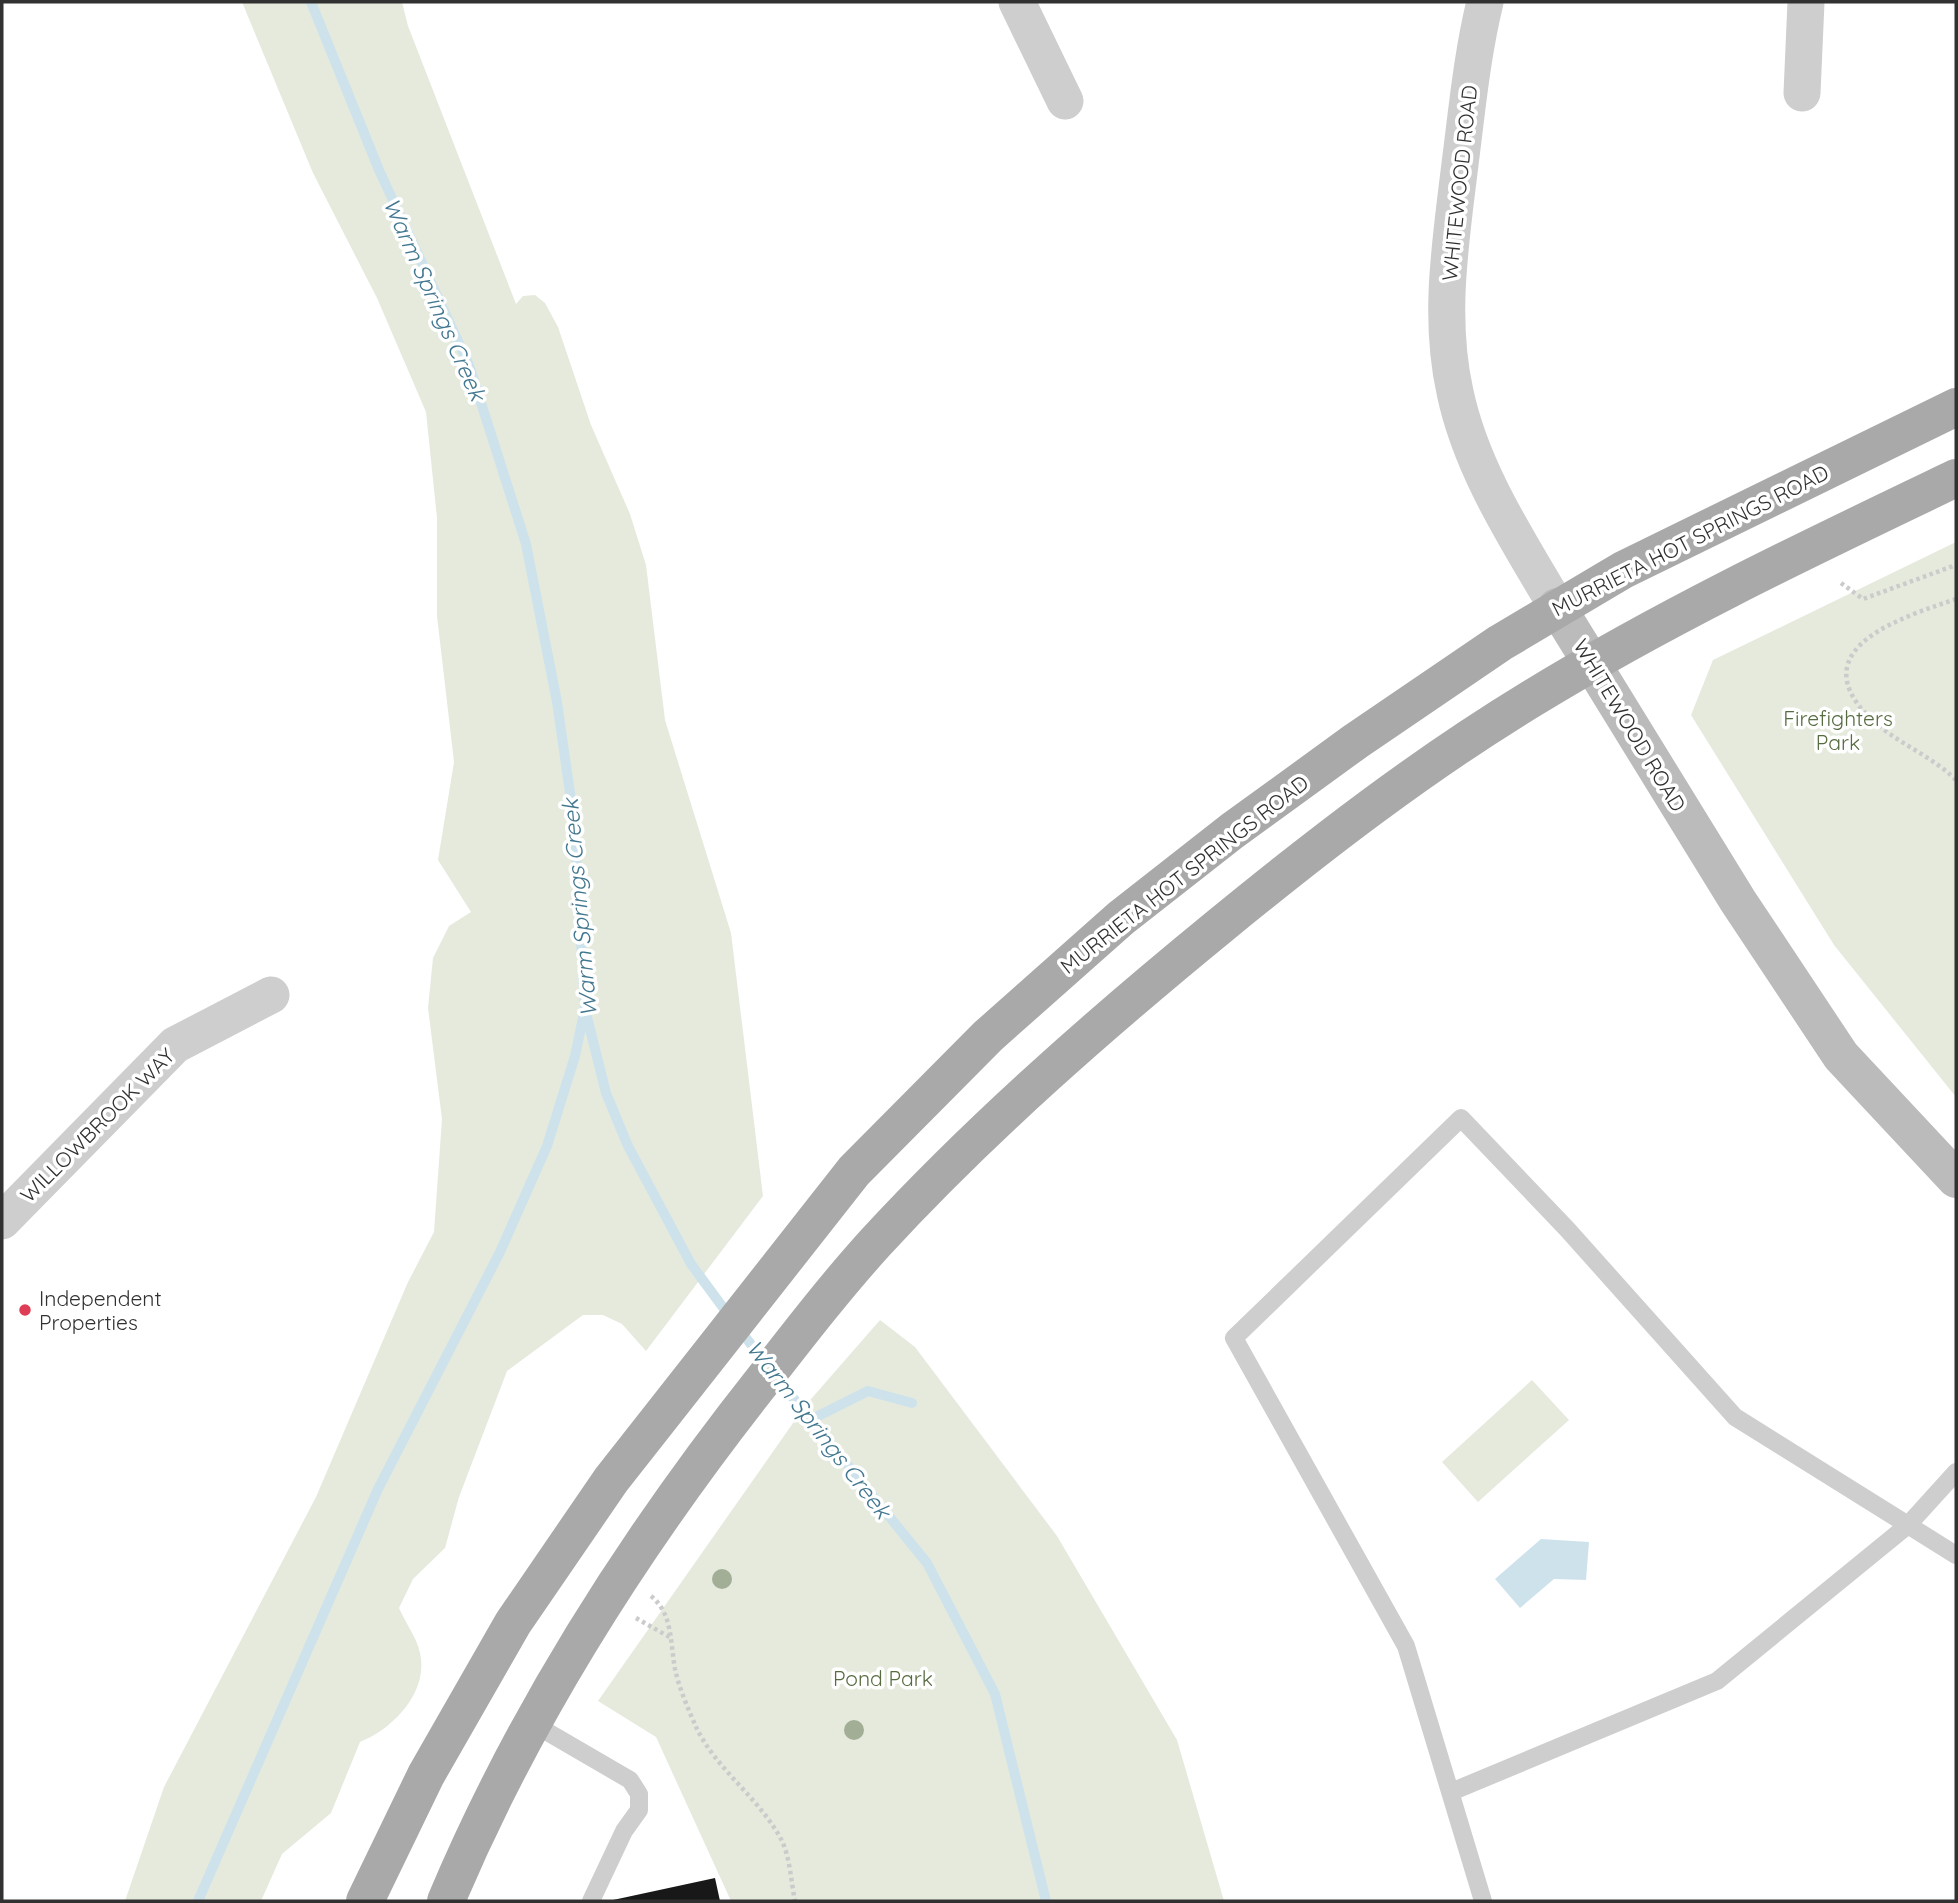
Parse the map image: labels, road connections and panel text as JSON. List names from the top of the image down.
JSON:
{
  "streets": {
    "main road": ["WHITEWOOD ROAD", "MURRIETA HOT SPRINGS ROAD"],
    "street": ["WILLOWBROOK WAY"]
  },
  "crossings": [
    ["WHITEWOOD ROAD", "MURRIETA HOT SPRINGS ROAD"]
  ],
  "water": ["Warm Springs Creek"],
  "parks": ["Firefighters Park", "Pond Park"],
  "places": ["Independent Properties"]
}
